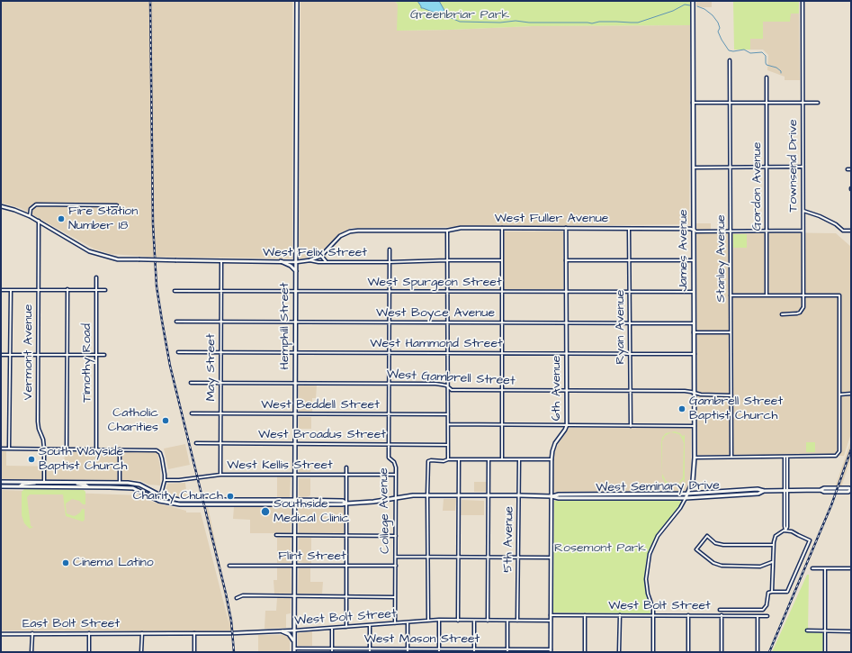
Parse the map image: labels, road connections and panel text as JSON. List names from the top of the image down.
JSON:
{
  "streets": {
    "main road": ["James Avenue", "Hemphill Street", "West Seminary Drive"],
    "street": [
      "Townsend Drive",
      "Gordon Avenue",
      "West Fuller Avenue",
      "West Felix Street",
      "Stanley Avenue",
      "West Spurgeon Street",
      "West Boyce Avenue",
      "Ryan Avenue",
      "West Hammond Street",
      "Vermont Avenue",
      "Timothy Road",
      "May Street",
      "West Gambrell Street",
      "6th Avenue",
      "West Beddell Street",
      "West Broadus Street",
      "West Kellis Street",
      "College Avenue",
      "5th Avenue",
      "Flint Street",
      "West Bolt Street",
      "East Bolt Street",
      "West Mason Street"
    ]
  },
  "crossings": [
    ["Townsend Drive", "West Fuller Avenue"],
    ["Gordon Avenue", "West Fuller Avenue"],
    ["West Fuller Avenue", "James Avenue"],
    ["West Fuller Avenue", "West Felix Street"],
    ["West Fuller Avenue", "Stanley Avenue"],
    ["West Fuller Avenue", "Ryan Avenue"],
    ["West Fuller Avenue", "6th Avenue"],
    ["James Avenue", "West Spurgeon Street"],
    ["James Avenue", "West Boyce Avenue"],
    ["James Avenue", "West Hammond Street"],
    ["James Avenue", "West Gambrell Street"],
    ["James Avenue", "West Seminary Drive"],
    ["West Felix Street", "Hemphill Street"],
    ["West Felix Street", "Vermont Avenue"],
    ["West Felix Street", "May Street"],
    ["West Felix Street", "College Avenue"],
    ["Stanley Avenue", "West Gambrell Street"],
    ["West Spurgeon Street", "Hemphill Street"],
    ["West Spurgeon Street", "Ryan Avenue"],
    ["West Spurgeon Street", "May Street"],
    ["West Spurgeon Street", "6th Avenue"],
    ["West Spurgeon Street", "College Avenue"],
    ["West Boyce Avenue", "Hemphill Street"],
    ["West Boyce Avenue", "Ryan Avenue"],
    ["West Boyce Avenue", "May Street"],
    ["West Boyce Avenue", "6th Avenue"],
    ["West Boyce Avenue", "College Avenue"],
    ["Hemphill Street", "West Hammond Street"],
    ["Hemphill Street", "West Gambrell Street"],
    ["Hemphill Street", "West Beddell Street"],
    ["Hemphill Street", "West Broadus Street"],
    ["Hemphill Street", "West Kellis Street"],
    ["Hemphill Street", "West Seminary Drive"],
    ["Hemphill Street", "Flint Street"],
    ["Hemphill Street", "West Bolt Street"],
    ["Hemphill Street", "West Mason Street"],
    ["Ryan Avenue", "West Hammond Street"],
    ["Ryan Avenue", "West Gambrell Street"],
    ["West Hammond Street", "May Street"],
    ["West Hammond Street", "6th Avenue"],
    ["West Hammond Street", "College Avenue"],
    ["Vermont Avenue", "West Seminary Drive"],
    ["May Street", "West Gambrell Street"],
    ["May Street", "West Beddell Street"],
    ["May Street", "West Broadus Street"],
    ["May Street", "West Kellis Street"],
    ["West Gambrell Street", "6th Avenue"],
    ["West Gambrell Street", "College Avenue"],
    ["6th Avenue", "West Seminary Drive"],
    ["6th Avenue", "West Bolt Street"],
    ["6th Avenue", "West Mason Street"],
    ["West Beddell Street", "College Avenue"],
    ["West Broadus Street", "College Avenue"],
    ["West Kellis Street", "College Avenue"],
    ["West Seminary Drive", "College Avenue"],
    ["West Seminary Drive", "5th Avenue"],
    ["College Avenue", "Flint Street"],
    ["College Avenue", "West Bolt Street"],
    ["5th Avenue", "West Bolt Street"],
    ["West Bolt Street", "East Bolt Street"]
  ],
  "parks": ["Greenbriar Park", "Rosemont Park"],
  "places": [
    "Fire Station Number 18",
    "Gambrell Street Baptist Church",
    "Catholic Charities",
    "South Wayside Baptist Church",
    "Charity Church",
    "Southside Medical Clinic",
    "Cinema Latino"
  ]
}
